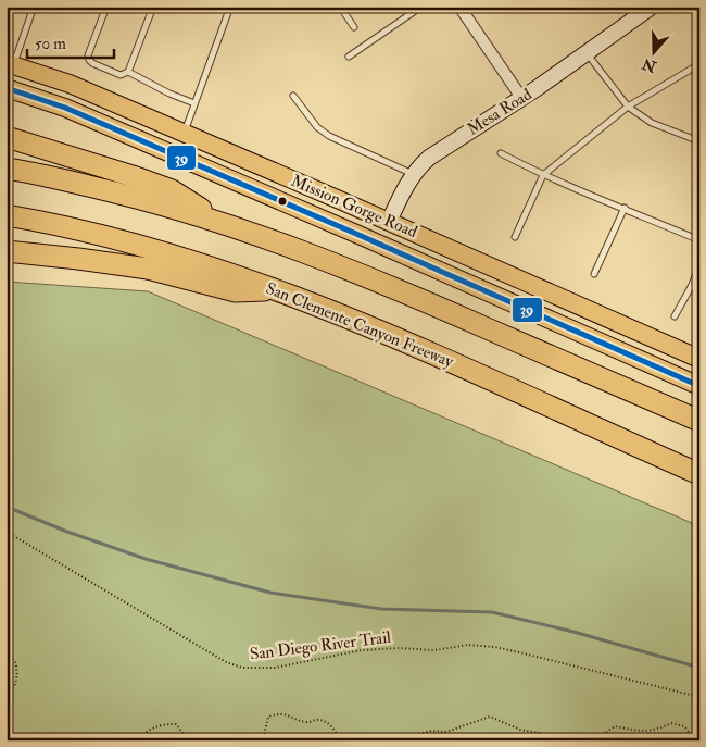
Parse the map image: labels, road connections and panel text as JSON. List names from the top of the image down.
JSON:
{
  "streets": {
    "highway": ["San Clemente Canyon Freeway"],
    "main road": ["Mesa Road", "Mission Gorge Road"],
    "path": ["San Diego River Trail"]
  },
  "crossings": [
    ["Mesa Road", "Mission Gorge Road"]
  ],
  "lines": ["transit line 39"],
  "scale_bar": "50 m",
  "north": "bottom"
}
